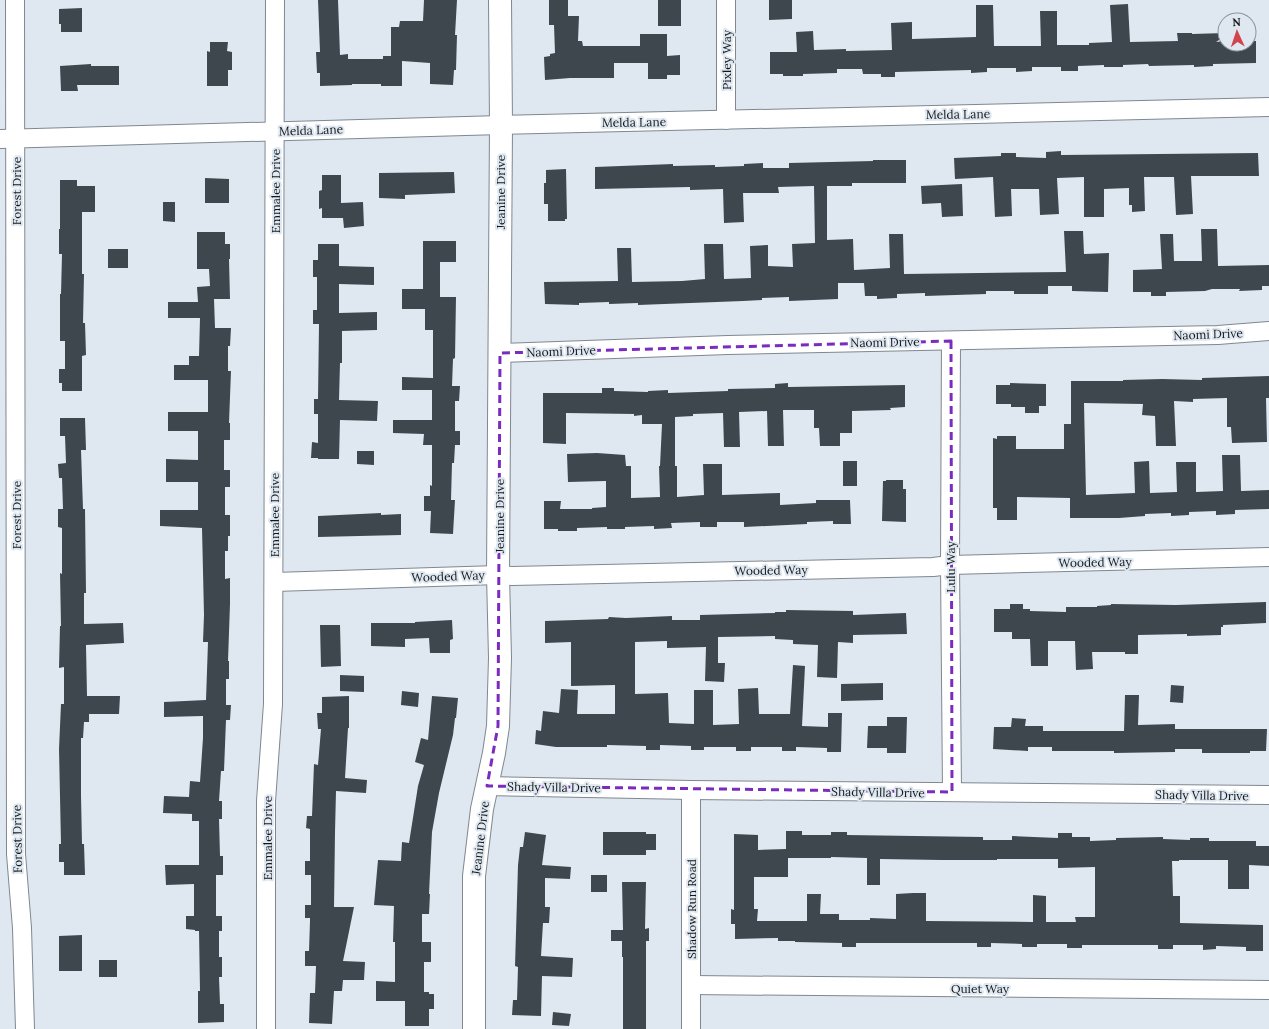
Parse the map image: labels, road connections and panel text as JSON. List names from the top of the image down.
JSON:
{
  "streets": {
    "street": [
      "Pixley Way",
      "Melda Lane",
      "Forest Drive",
      "Emmalee Drive",
      "Jeanine Drive",
      "Naomi Drive",
      "Wooded Way",
      "Lulu Way",
      "Shady Villa Drive",
      "Shadow Run Road",
      "Quiet Way"
    ]
  },
  "crossings": [
    ["Pixley Way", "Melda Lane"],
    ["Melda Lane", "Forest Drive"],
    ["Melda Lane", "Emmalee Drive"],
    ["Melda Lane", "Jeanine Drive"],
    ["Emmalee Drive", "Wooded Way"],
    ["Jeanine Drive", "Naomi Drive"],
    ["Jeanine Drive", "Wooded Way"],
    ["Jeanine Drive", "Shady Villa Drive"],
    ["Naomi Drive", "Lulu Way"],
    ["Wooded Way", "Lulu Way"],
    ["Lulu Way", "Shady Villa Drive"],
    ["Shady Villa Drive", "Shadow Run Road"],
    ["Shadow Run Road", "Quiet Way"]
  ],
  "north": "top"
}
